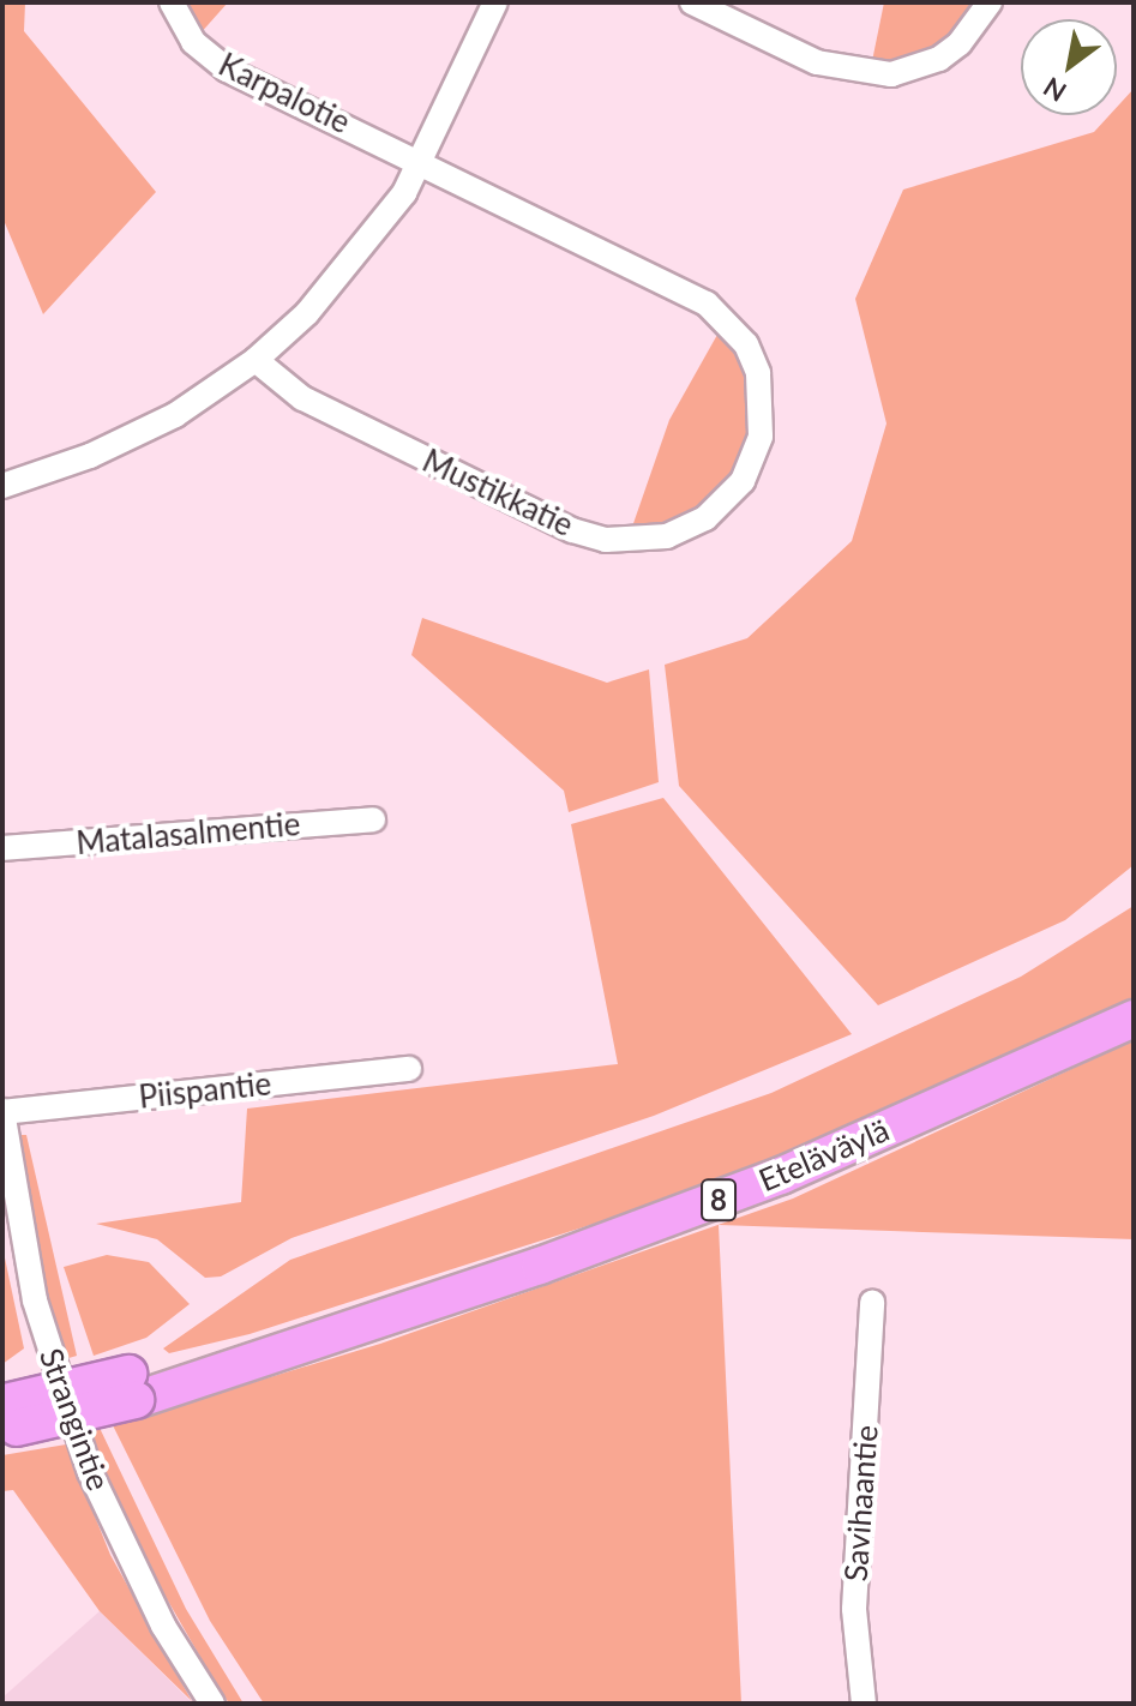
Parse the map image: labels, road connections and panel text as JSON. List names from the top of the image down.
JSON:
{
  "streets": {
    "highway": ["Eteläväylä", "8"],
    "street": [
      "Karpalotie",
      "Mustikkatie",
      "Matalasalmentie",
      "Piispantie",
      "Strangintie",
      "Savihaantie"
    ]
  },
  "crossings": [
    ["Karpalotie", "Mustikkatie"],
    ["Piispantie", "Strangintie"]
  ],
  "north": "bottom left"
}
